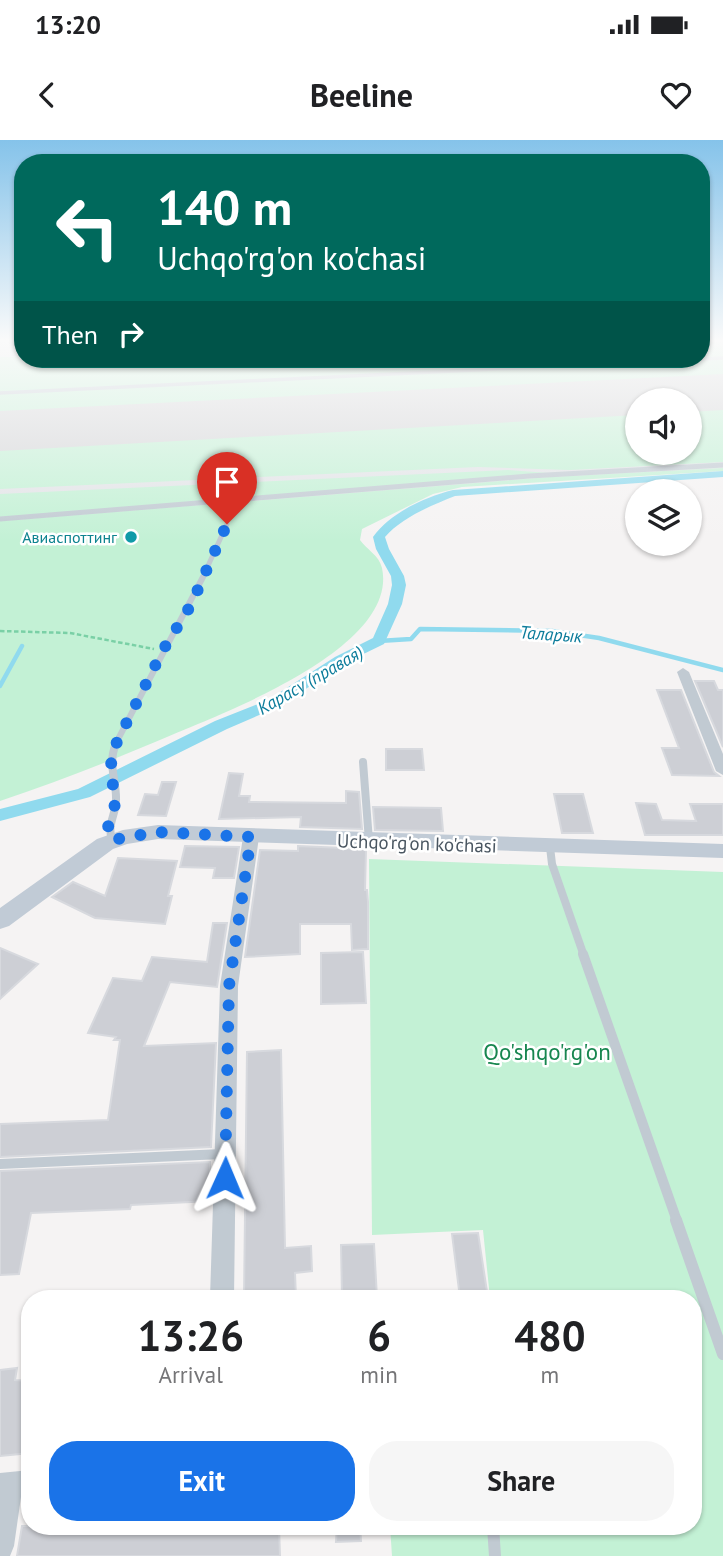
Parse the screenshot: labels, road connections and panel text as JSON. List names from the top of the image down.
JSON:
{
  "streets": {
    "street": ["Uchqo'rg'on ko'chasi"]
  },
  "water": ["Таларык", "Карасу (правая)"],
  "parks": ["Qo'shqo'rg'on"],
  "places": ["Авиаспоттинг"],
  "page": {
    "status": "13:20",
    "header": "Beeline",
    "turn": ["140 m", "Uchqo'rg'on ko'chasi"],
    "then": "Then",
    "eta": [
      "13:26",
      "Arrival",
      "6",
      "min",
      "480",
      "m"
    ],
    "buttons": ["Exit", "Share"]
  }
}
